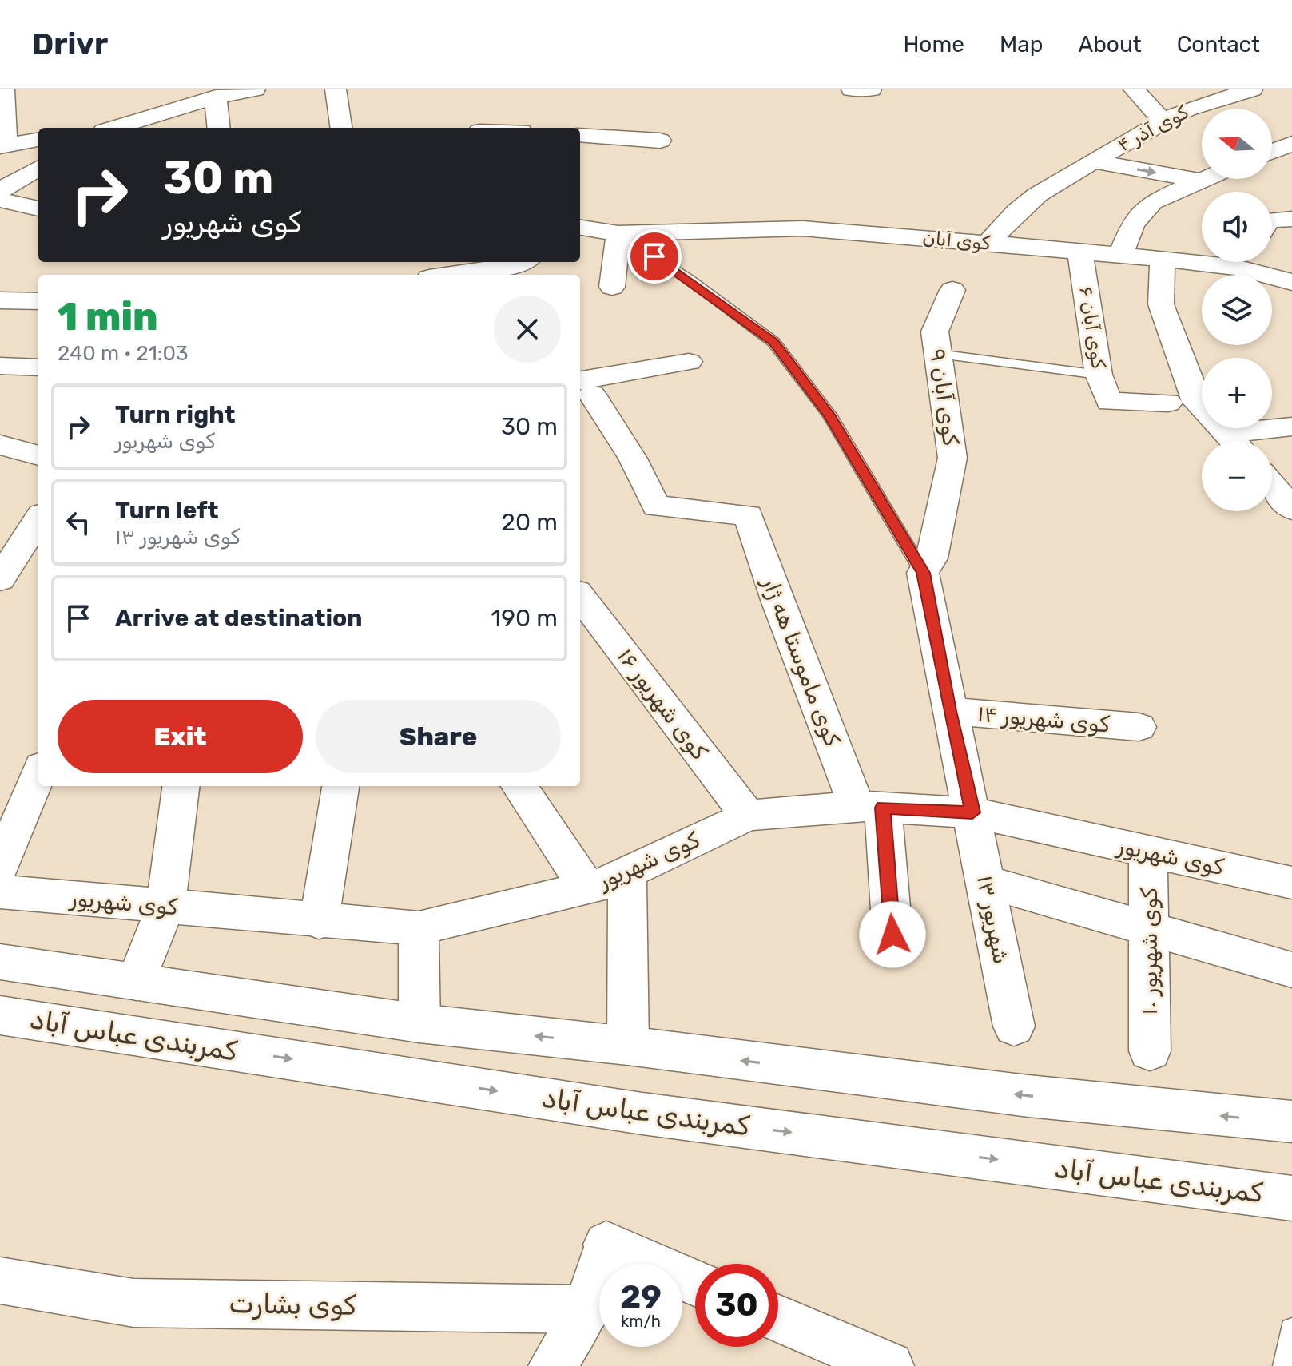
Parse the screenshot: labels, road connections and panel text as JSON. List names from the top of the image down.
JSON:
{
  "streets": {
    "street": [
      "کوی آذر ۴",
      "کوی آبان",
      "کوی آبان ۶",
      "کوی آبان ۹",
      "کوی ماموستا هه ژار",
      "کوی شهریور ۱۶",
      "کوی شهریور ۱۴",
      "کوی شهریور",
      "شهریور ۱۳",
      "کوی شهریور ۱۰",
      "کمربندی عباس آباد",
      "کوی بشارت"
    ]
  },
  "crossings": [
    ["کوی آذر ۴", "کوی آبان"],
    ["کوی آبان", "کوی آبان ۶"],
    ["کوی آبان ۹", "شهریور ۱۳"],
    ["کوی ماموستا هه ژار", "کوی شهریور"],
    ["کوی شهریور ۱۶", "کوی شهریور"],
    ["کوی شهریور ۱۴", "شهریور ۱۳"],
    ["کوی شهریور", "شهریور ۱۳"],
    ["کوی شهریور", "کوی شهریور ۱۰"]
  ],
  "north": "left",
  "page": {
    "header": "Drivr",
    "nav": [
      "Home",
      "Map",
      "About",
      "Contact"
    ],
    "map_buttons": ["+", "−"],
    "turn": ["30 m", "کوی شهریور"],
    "heading": ["1 min", "240 m · 21:03"],
    "list": [
      {
        "name": "Turn right",
        "note": "کوی شهریور",
        "value": "30 m"
      },
      {
        "name": "Turn left",
        "note": "کوی شهریور ۱۳",
        "value": "20 m"
      },
      {
        "name": "Arrive at destination",
        "value": "190 m"
      }
    ],
    "buttons": ["Exit", "Share"],
    "speed": "29 km/h",
    "limit": "30"
  }
}
